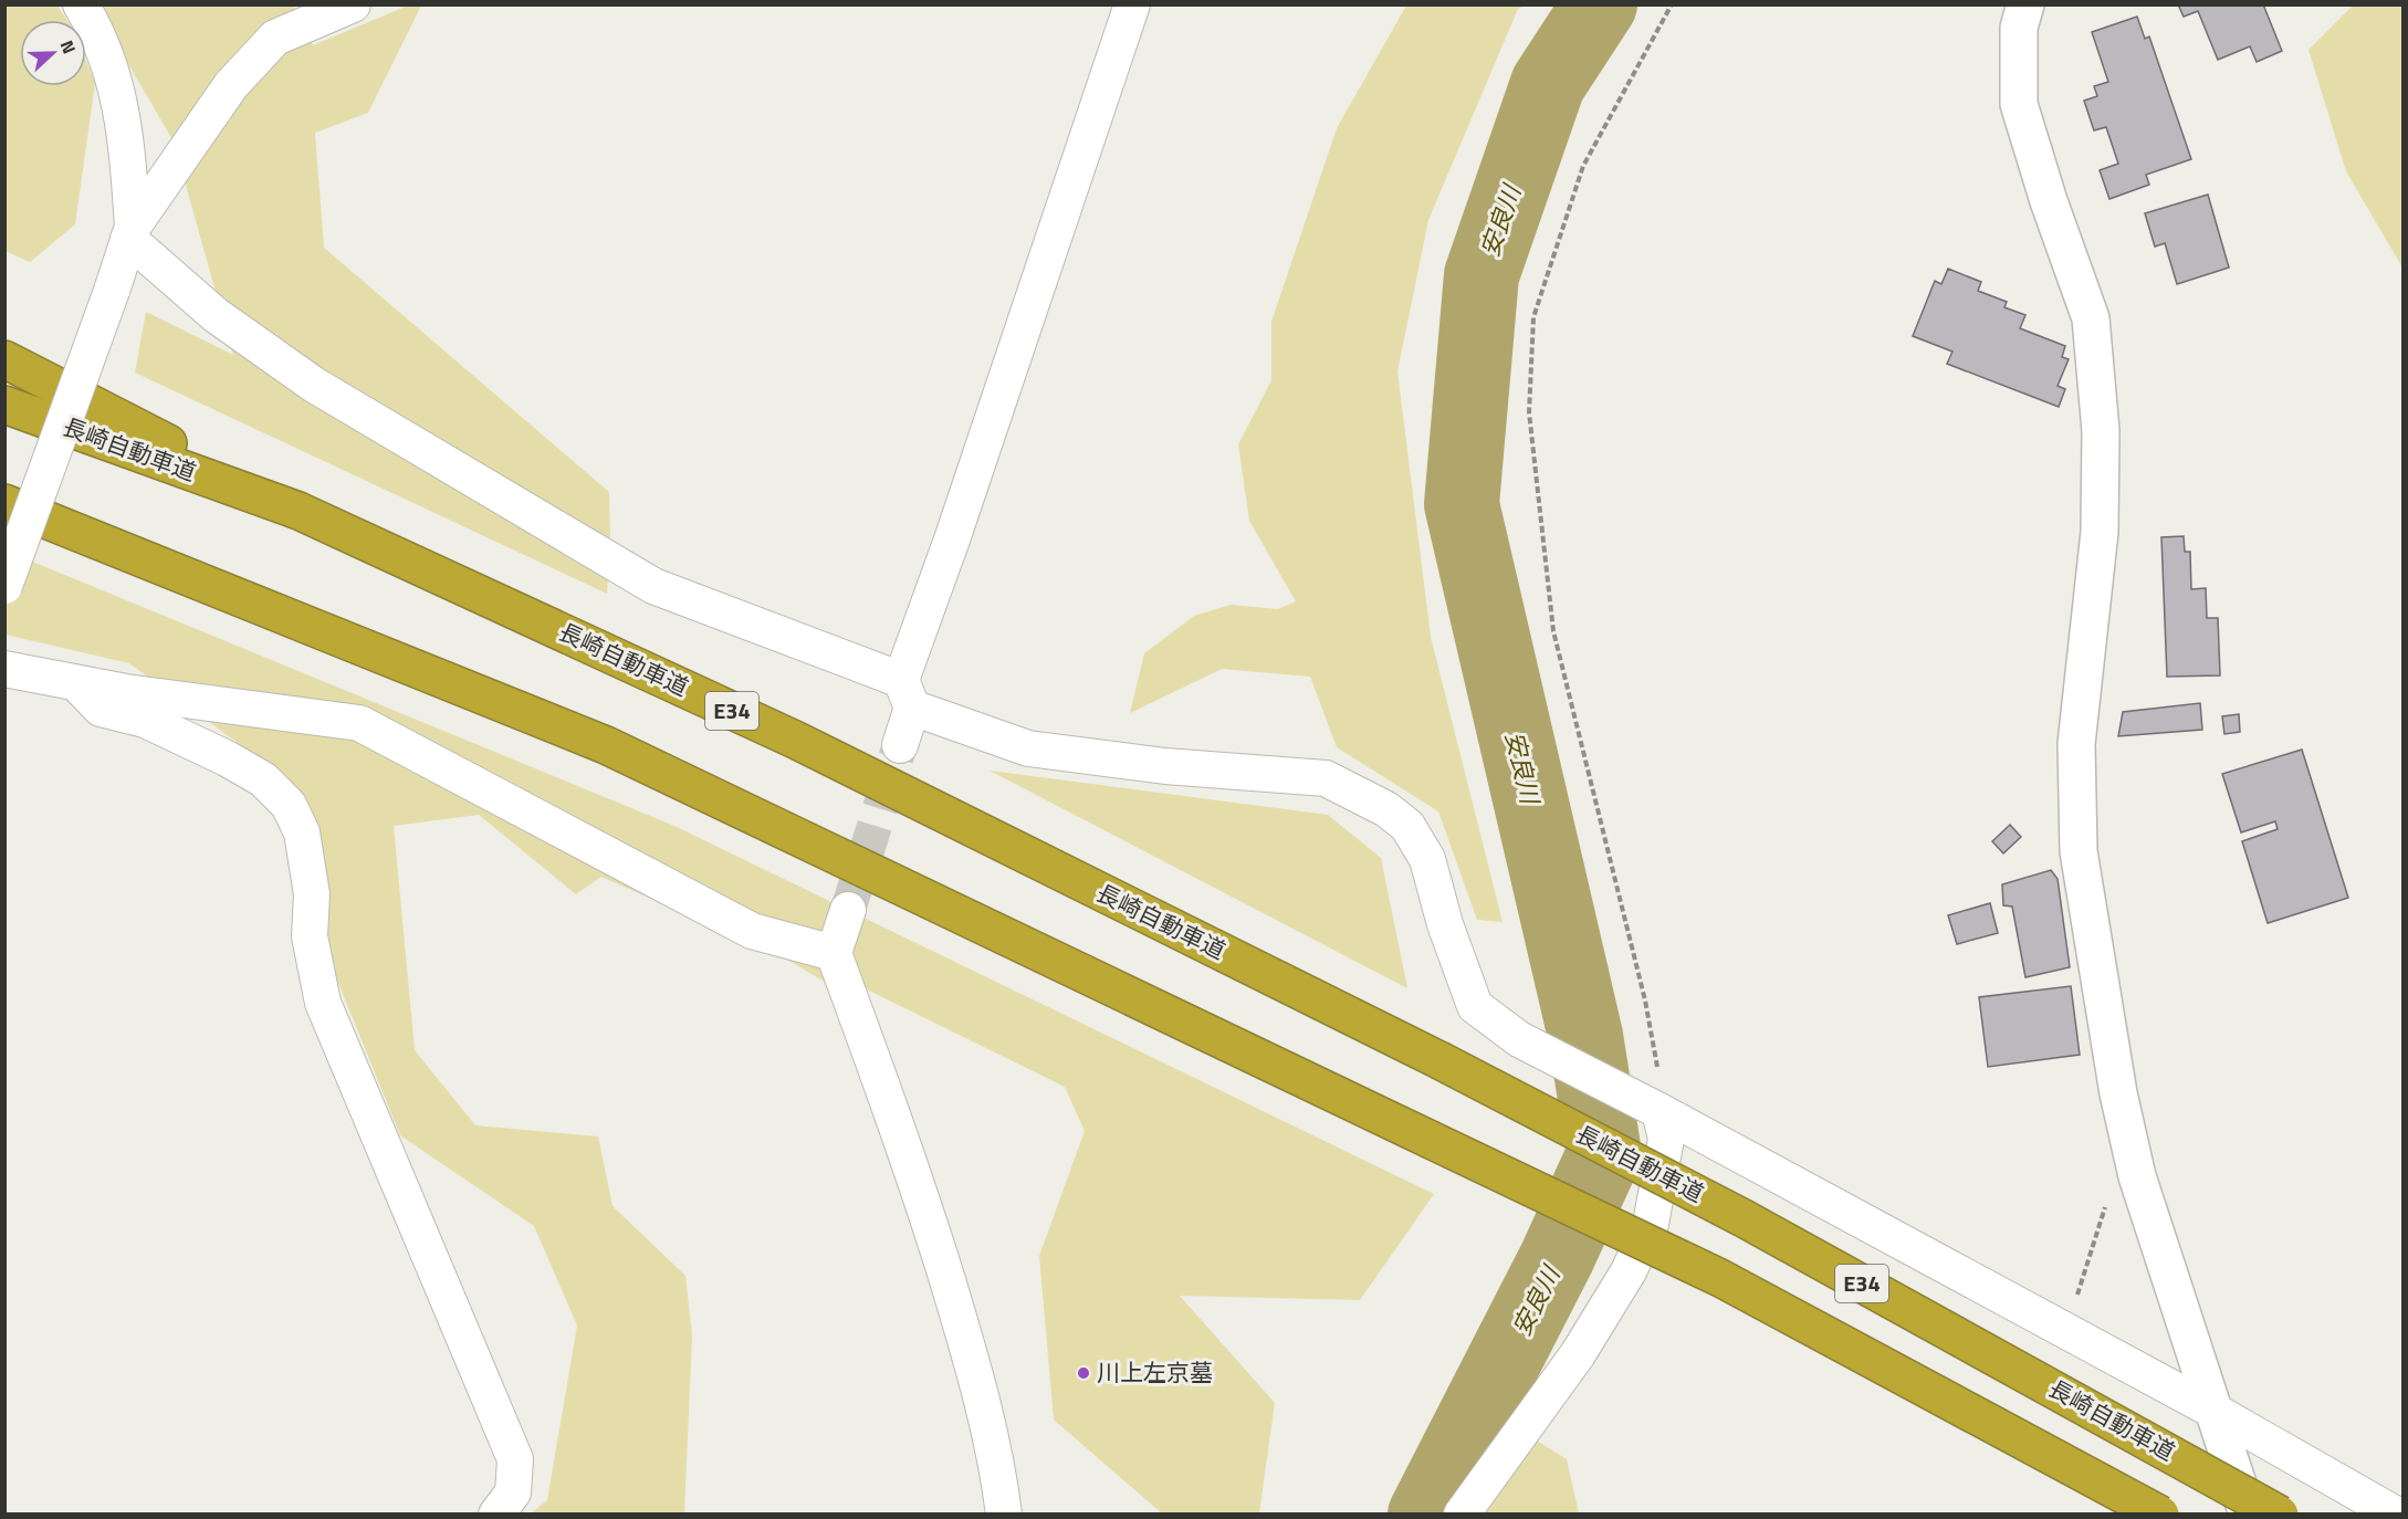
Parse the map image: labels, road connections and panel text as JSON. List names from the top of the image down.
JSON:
{
  "streets": {
    "highway": ["長崎自動車道", "E34"]
  },
  "water": ["安良川"],
  "places": ["川上左京墓"],
  "north": "right"
}
